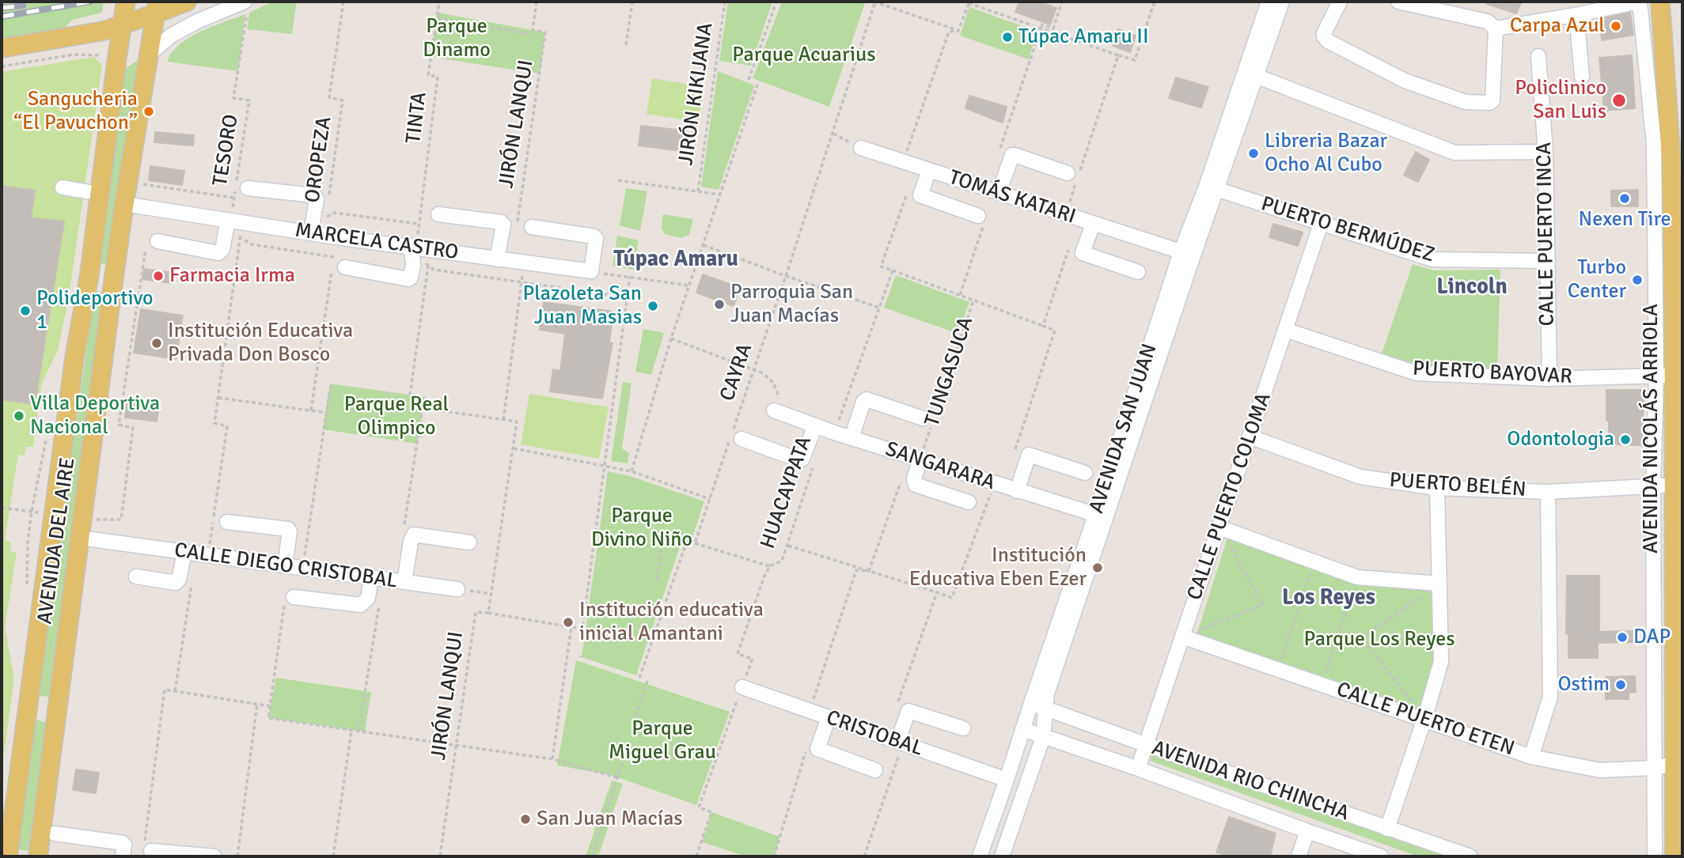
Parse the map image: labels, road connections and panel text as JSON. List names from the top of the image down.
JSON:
{
  "streets": {
    "main road": ["AVENIDA NICOLÁS ARRIOLA", "AVENIDA DEL AIRE"],
    "street": [
      "TOMÁS KATARI",
      "PUERTO BERMÚDEZ",
      "CALLE PUERTO INCA",
      "MARCELA CASTRO",
      "PUERTO BAYOVAR",
      "AVENIDA SAN JUAN",
      "SANGARARA",
      "PUERTO BELÉN",
      "CALLE PUERTO COLOMA",
      "CALLE DIEGO CRISTOBAL",
      "CALLE PUERTO ETEN",
      "CRISTOBAL",
      "AVENIDA RIO CHINCHA"
    ],
    "path": [
      "JIRÓN KIKIJANA",
      "TINTA",
      "JIRÓN LANQUI",
      "TESORO",
      "OROPEZA",
      "TUNGASUCA",
      "CAYRA",
      "HUACAYPATA"
    ]
  },
  "crossings": [
    ["TINTA", "MARCELA CASTRO"],
    ["TESORO", "OROPEZA"],
    ["TESORO", "MARCELA CASTRO"],
    ["TESORO", "CALLE DIEGO CRISTOBAL"],
    ["OROPEZA", "MARCELA CASTRO"],
    ["TOMÁS KATARI", "AVENIDA SAN JUAN"],
    ["PUERTO BERMÚDEZ", "CALLE PUERTO INCA"],
    ["PUERTO BERMÚDEZ", "AVENIDA SAN JUAN"],
    ["PUERTO BERMÚDEZ", "CALLE PUERTO COLOMA"],
    ["CALLE PUERTO INCA", "PUERTO BAYOVAR"],
    ["MARCELA CASTRO", "AVENIDA DEL AIRE"],
    ["TUNGASUCA", "SANGARARA"],
    ["PUERTO BAYOVAR", "AVENIDA NICOLÁS ARRIOLA"],
    ["PUERTO BAYOVAR", "CALLE PUERTO COLOMA"],
    ["AVENIDA SAN JUAN", "SANGARARA"],
    ["AVENIDA SAN JUAN", "CRISTOBAL"],
    ["AVENIDA SAN JUAN", "AVENIDA RIO CHINCHA"],
    ["AVENIDA NICOLÁS ARRIOLA", "PUERTO BELÉN"],
    ["AVENIDA NICOLÁS ARRIOLA", "CALLE PUERTO ETEN"],
    ["SANGARARA", "HUACAYPATA"],
    ["PUERTO BELÉN", "CALLE PUERTO COLOMA"],
    ["HUACAYPATA", "CRISTOBAL"],
    ["CALLE PUERTO COLOMA", "CALLE PUERTO ETEN"],
    ["CALLE PUERTO COLOMA", "AVENIDA RIO CHINCHA"],
    ["AVENIDA DEL AIRE", "CALLE DIEGO CRISTOBAL"]
  ],
  "districts": ["Túpac Amaru", "Lincoln", "Los Reyes"],
  "parks": [
    "Parque Dinamo",
    "Parque Acuarius",
    "Parque Real Olimpico",
    "Parque Divino Niño",
    "Parque Los Reyes",
    "Parque Miguel Grau"
  ],
  "places": [
    "Carpa Azul",
    "Túpac Amaru II",
    "Policlinico San Luis",
    "Sangucheria “El Pavuchon”",
    "Libreria Bazar Ocho Al Cubo",
    "Nexen Tire",
    "Farmacia Irma",
    "Turbo Center",
    "Parroquia San Juan Macías",
    "Plazoleta San Juan Masias",
    "Polideportivo 1",
    "Institución Educativa Privada Don Bosco",
    "Villa Deportiva Nacional",
    "Odontologia",
    "Institución Educativa Eben Ezer",
    "Institución educativa inicial Amantani",
    "DAP",
    "Ostim",
    "San Juan Macías"
  ]
}
